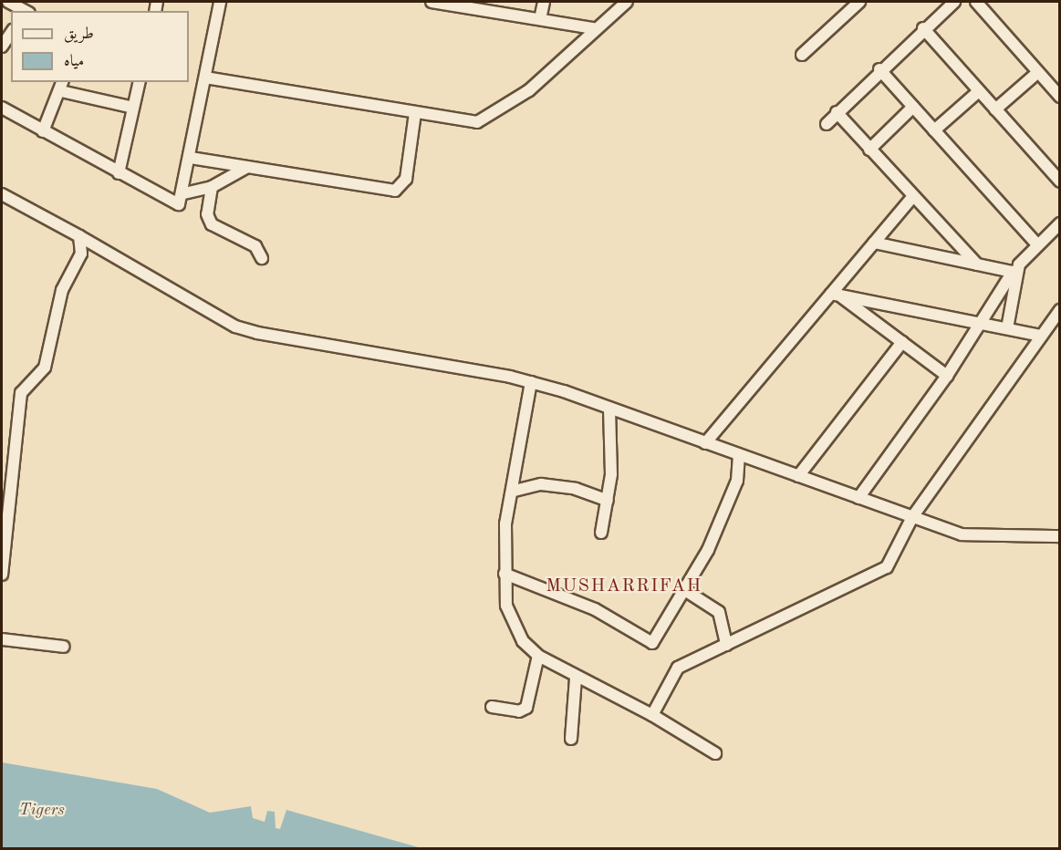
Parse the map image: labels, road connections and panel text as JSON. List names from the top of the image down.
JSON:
{
  "districts": ["MUSHARRIFAH"],
  "water": ["Tigers"],
  "legend": ["طريق", "مياه"]
}
